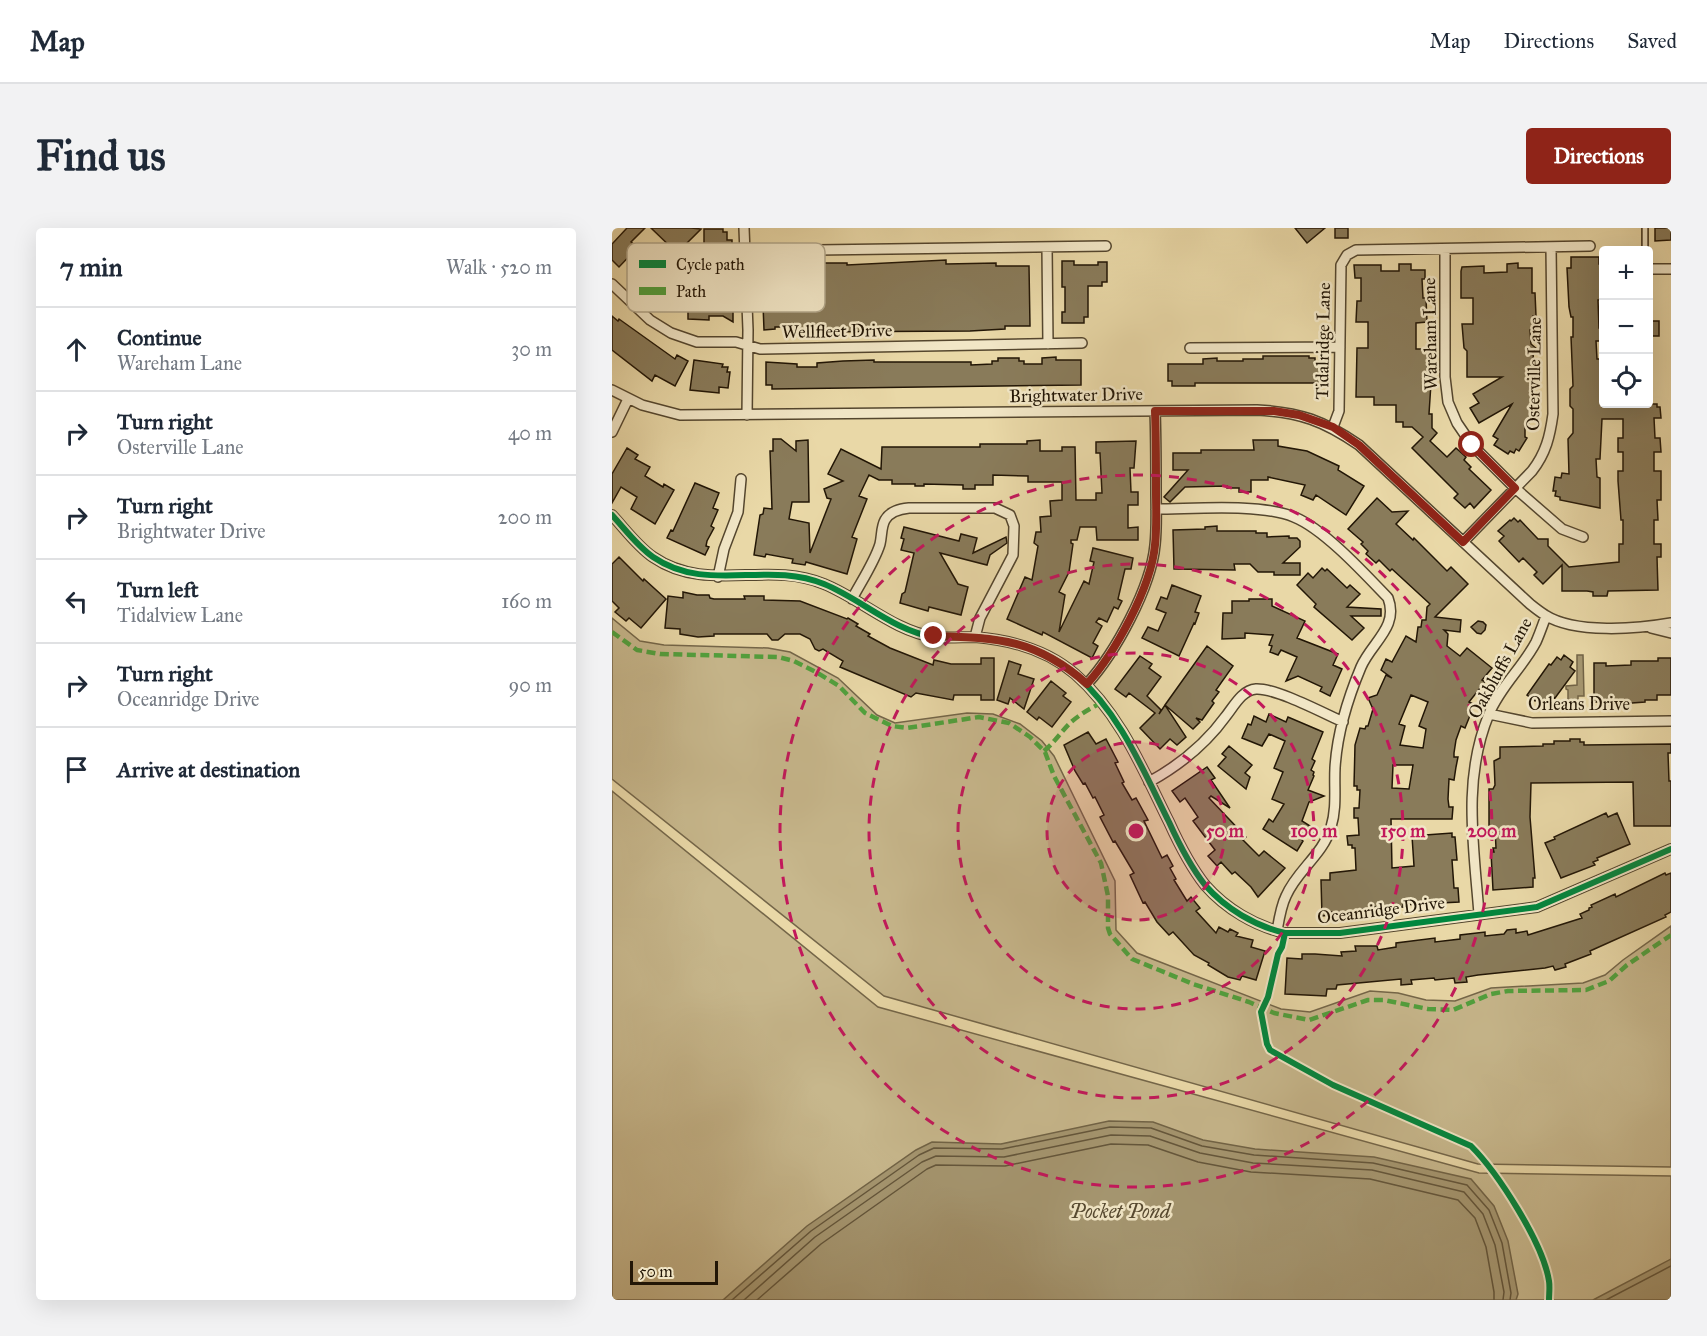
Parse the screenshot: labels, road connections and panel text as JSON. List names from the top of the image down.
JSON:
{
  "streets": {
    "street": [
      "Wellfleet Drive",
      "Wareham Lane",
      "Tidalridge Lane",
      "Osterville Lane",
      "Brightwater Drive",
      "Oakbluffs Lane",
      "Orleans Drive",
      "Oceanridge Drive"
    ]
  },
  "crossings": [
    ["Wareham Lane", "Tidalridge Lane"],
    ["Wareham Lane", "Osterville Lane"],
    ["Tidalridge Lane", "Brightwater Drive"],
    ["Osterville Lane", "Brightwater Drive"],
    ["Brightwater Drive", "Oakbluffs Lane"],
    ["Oakbluffs Lane", "Orleans Drive"],
    ["Oakbluffs Lane", "Oceanridge Drive"]
  ],
  "water": ["Pocket Pond"],
  "legend": ["Cycle path", "Path"],
  "scale_bar": "50 m",
  "page": {
    "header": "Map",
    "nav": ["Map", "Directions", "Saved"],
    "buttons": "Directions",
    "title": "Find us",
    "heading": ["7 min", "Walk · 520 m"],
    "map_buttons": ["+", "−"],
    "list": [
      ["Continue", "Wareham Lane", "30 m"],
      ["Turn right", "Osterville Lane", "40 m"],
      ["Turn right", "Brightwater Drive", "200 m"],
      ["Turn left", "Tidalview Lane", "160 m"],
      ["Turn right", "Oceanridge Drive", "90 m"],
      "Arrive at destination"
    ],
    "scale": "50 m"
  },
  "rings": [
    "50 m",
    "100 m",
    "150 m",
    "200 m"
  ]
}
